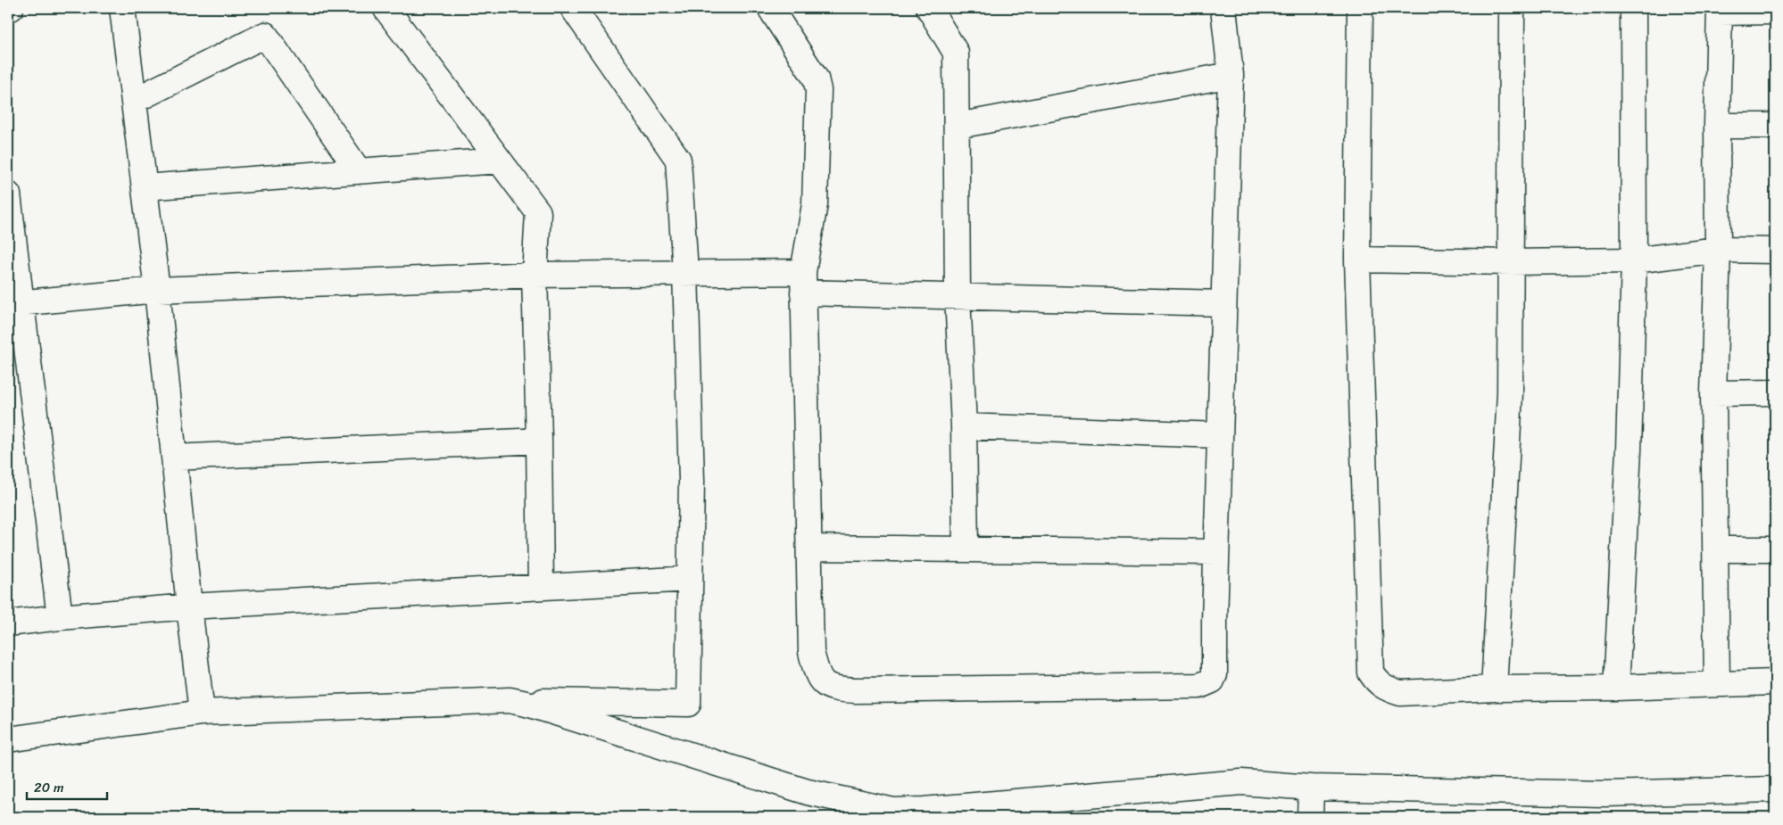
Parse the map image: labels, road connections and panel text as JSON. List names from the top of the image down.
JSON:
{
  "scale_bar": "20 m"
}
